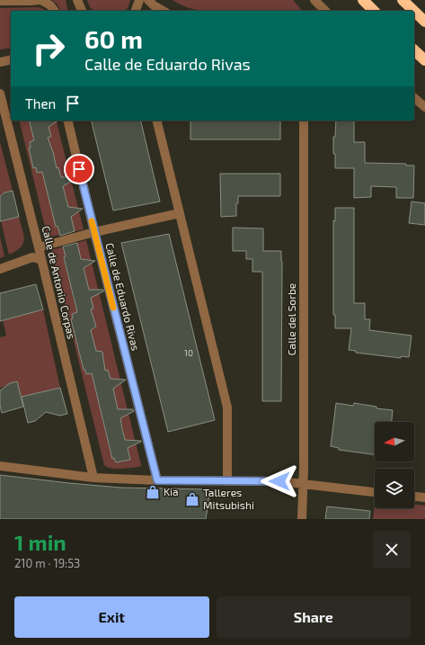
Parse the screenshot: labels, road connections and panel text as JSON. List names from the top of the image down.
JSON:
{
  "streets": {
    "street": ["Calle de Antonio Corpas", "Calle de Eduardo Rivas", "Calle del Sorbe"]
  },
  "places": {
    "shop": ["Kia", "Talleres Mitsubishi"]
  },
  "house_numbers": ["10"],
  "north": "left",
  "page": {
    "turn": ["60 m", "Calle de Eduardo Rivas"],
    "then": "Then",
    "heading": ["1 min", "210 m · 19:53"],
    "buttons": ["Exit", "Share"]
  }
}
